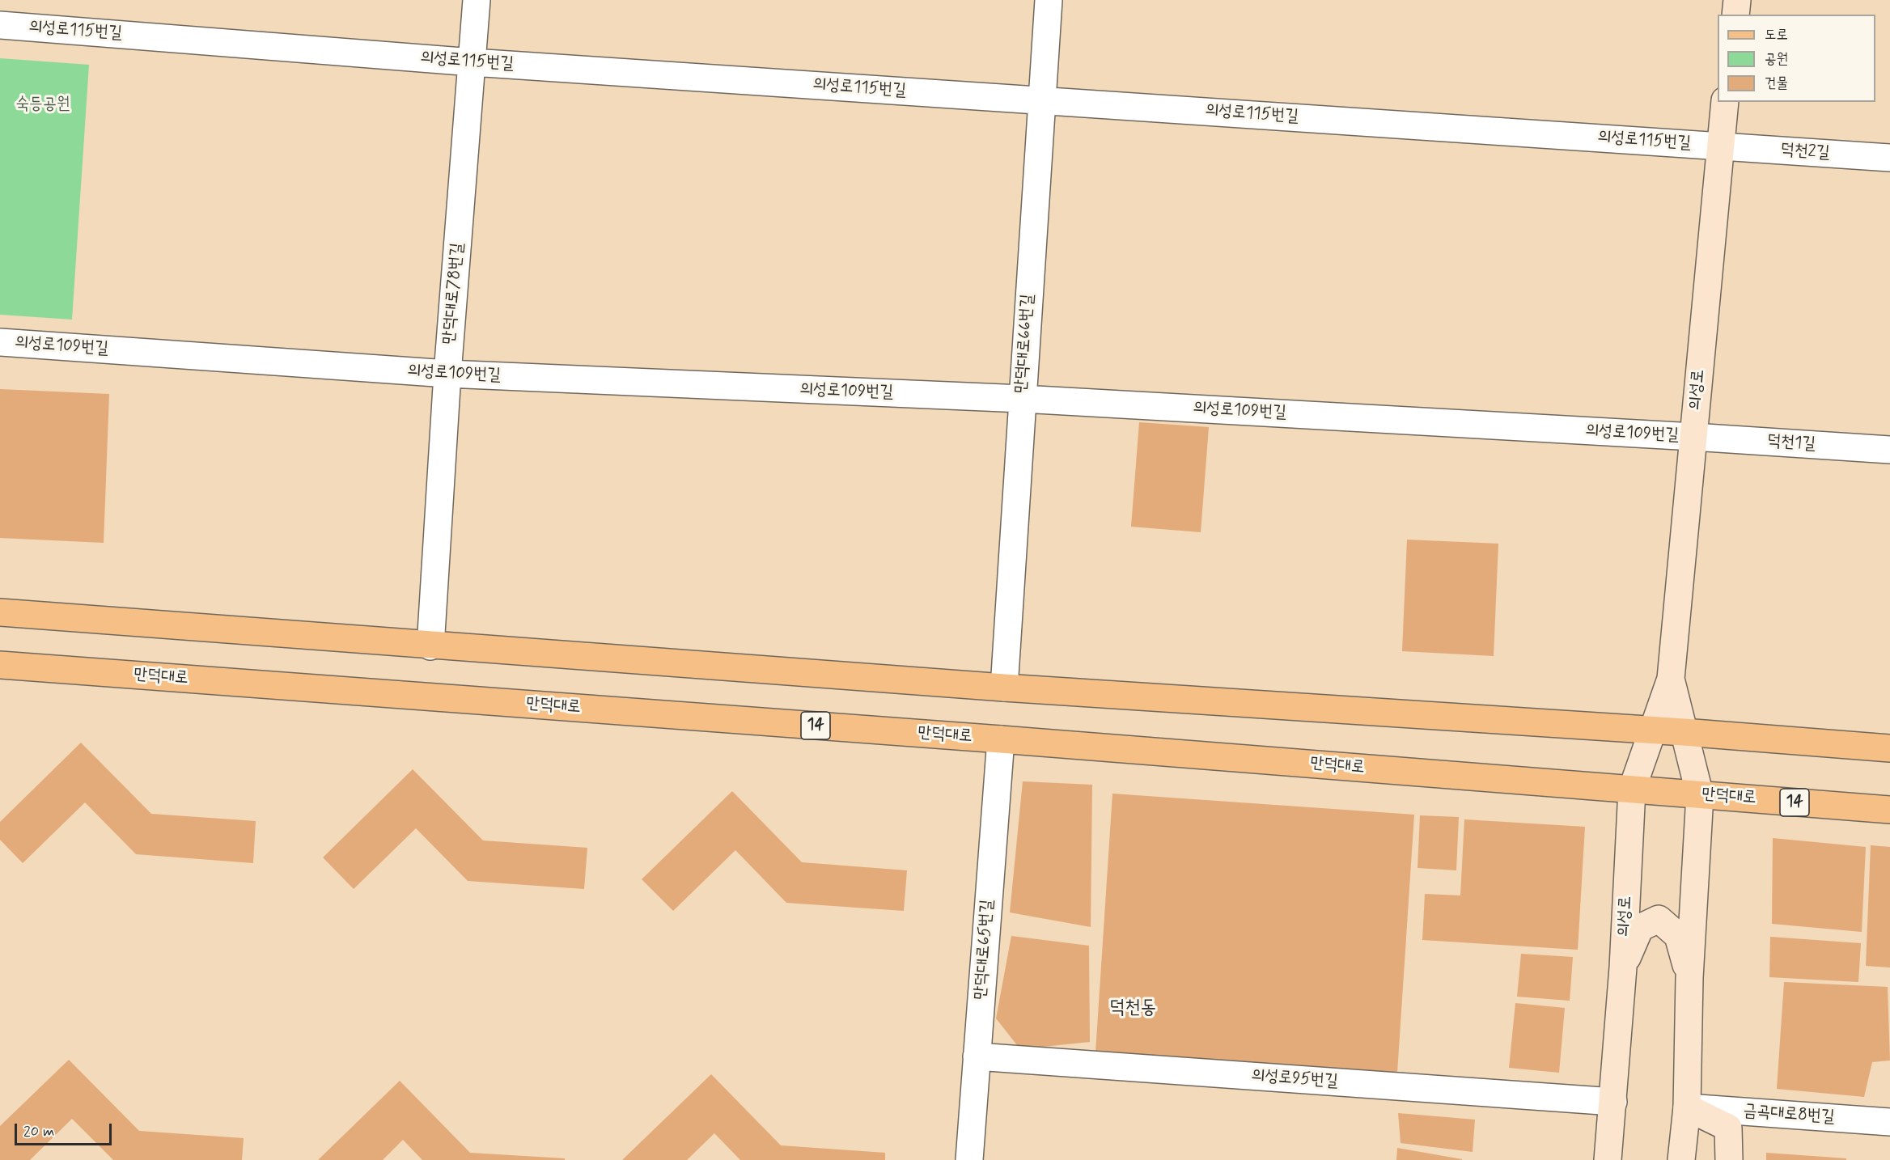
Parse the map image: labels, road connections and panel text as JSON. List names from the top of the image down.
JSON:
{
  "streets": {
    "main road": ["의성로", "만덕대로", "14"],
    "street": [
      "의성로115번길",
      "덕천2길",
      "만덕대로78번길",
      "만덕대로66번길",
      "의성로109번길",
      "덕천1길",
      "만덕대로65번길",
      "의성로95번길",
      "금곡대로8번길"
    ]
  },
  "crossings": [
    ["의성로115번길", "덕천2길"],
    ["의성로115번길", "만덕대로78번길"],
    ["의성로115번길", "만덕대로66번길"],
    ["의성로115번길", "의성로"],
    ["덕천2길", "의성로"],
    ["만덕대로78번길", "의성로109번길"],
    ["만덕대로66번길", "의성로109번길"],
    ["의성로109번길", "의성로"],
    ["의성로109번길", "덕천1길"],
    ["의성로", "덕천1길"],
    ["의성로", "만덕대로"],
    ["의성로", "의성로95번길"],
    ["의성로", "금곡대로8번길"],
    ["만덕대로", "만덕대로65번길"],
    ["만덕대로65번길", "의성로95번길"]
  ],
  "districts": ["덕천동"],
  "parks": ["숙등공원"],
  "legend": ["도로", "공원", "건물"],
  "scale_bar": "20 m"
}
